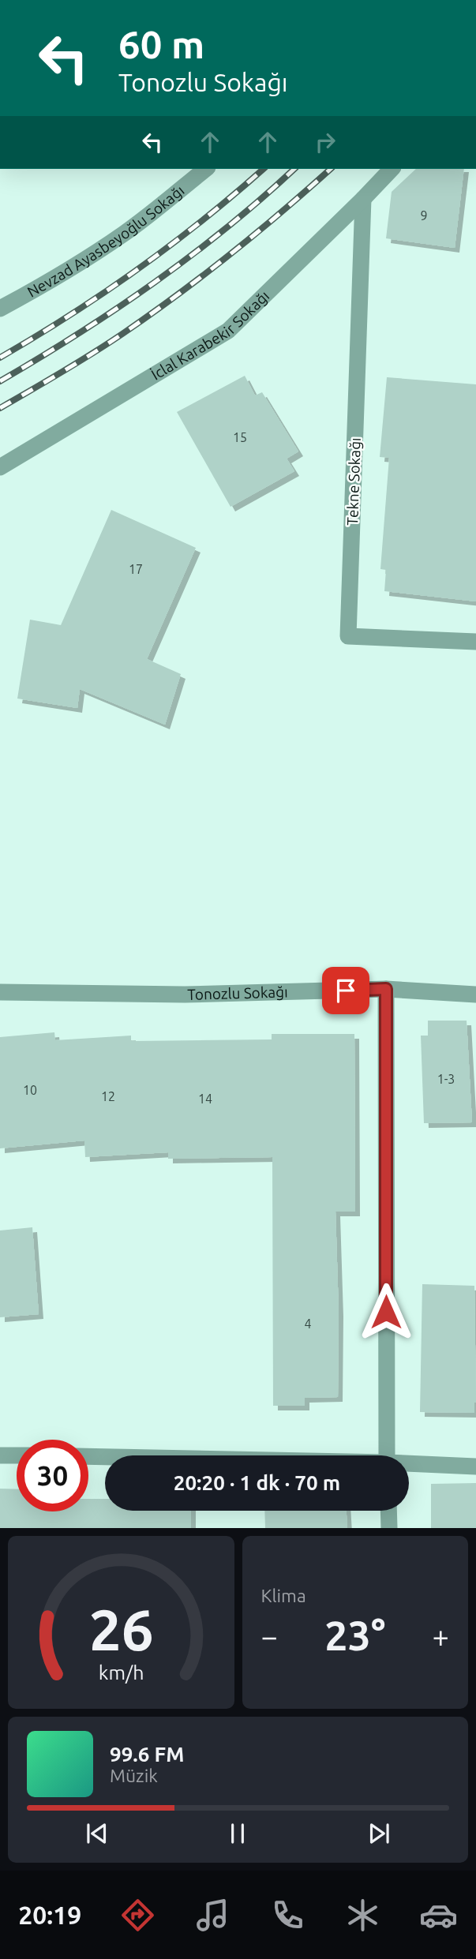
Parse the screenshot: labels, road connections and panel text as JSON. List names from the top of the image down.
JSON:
{
  "streets": {
    "street": [
      "Nevzad Ayasbeyoğlu Sokağı",
      "İclal Karabekir Sokağı",
      "Tekne Sokağı",
      "Tonozlu Sokağı"
    ]
  },
  "crossings": [
    ["İclal Karabekir Sokağı", "Tekne Sokağı"]
  ],
  "house_numbers": [
    "9",
    "15",
    "17",
    "1-3",
    "10",
    "12",
    "14",
    "4"
  ],
  "page": {
    "turn": ["60 m", "Tonozlu Sokağı"],
    "limit": "30",
    "trip": "20:20 · 1 dk · 70 m",
    "tile": "Klima",
    "heat": ["−", "23°", "+"],
    "song": ["99.6 FM", "Müzik"],
    "tabs": "20:19",
    "gauge": ["26", "km/h"]
  }
}
